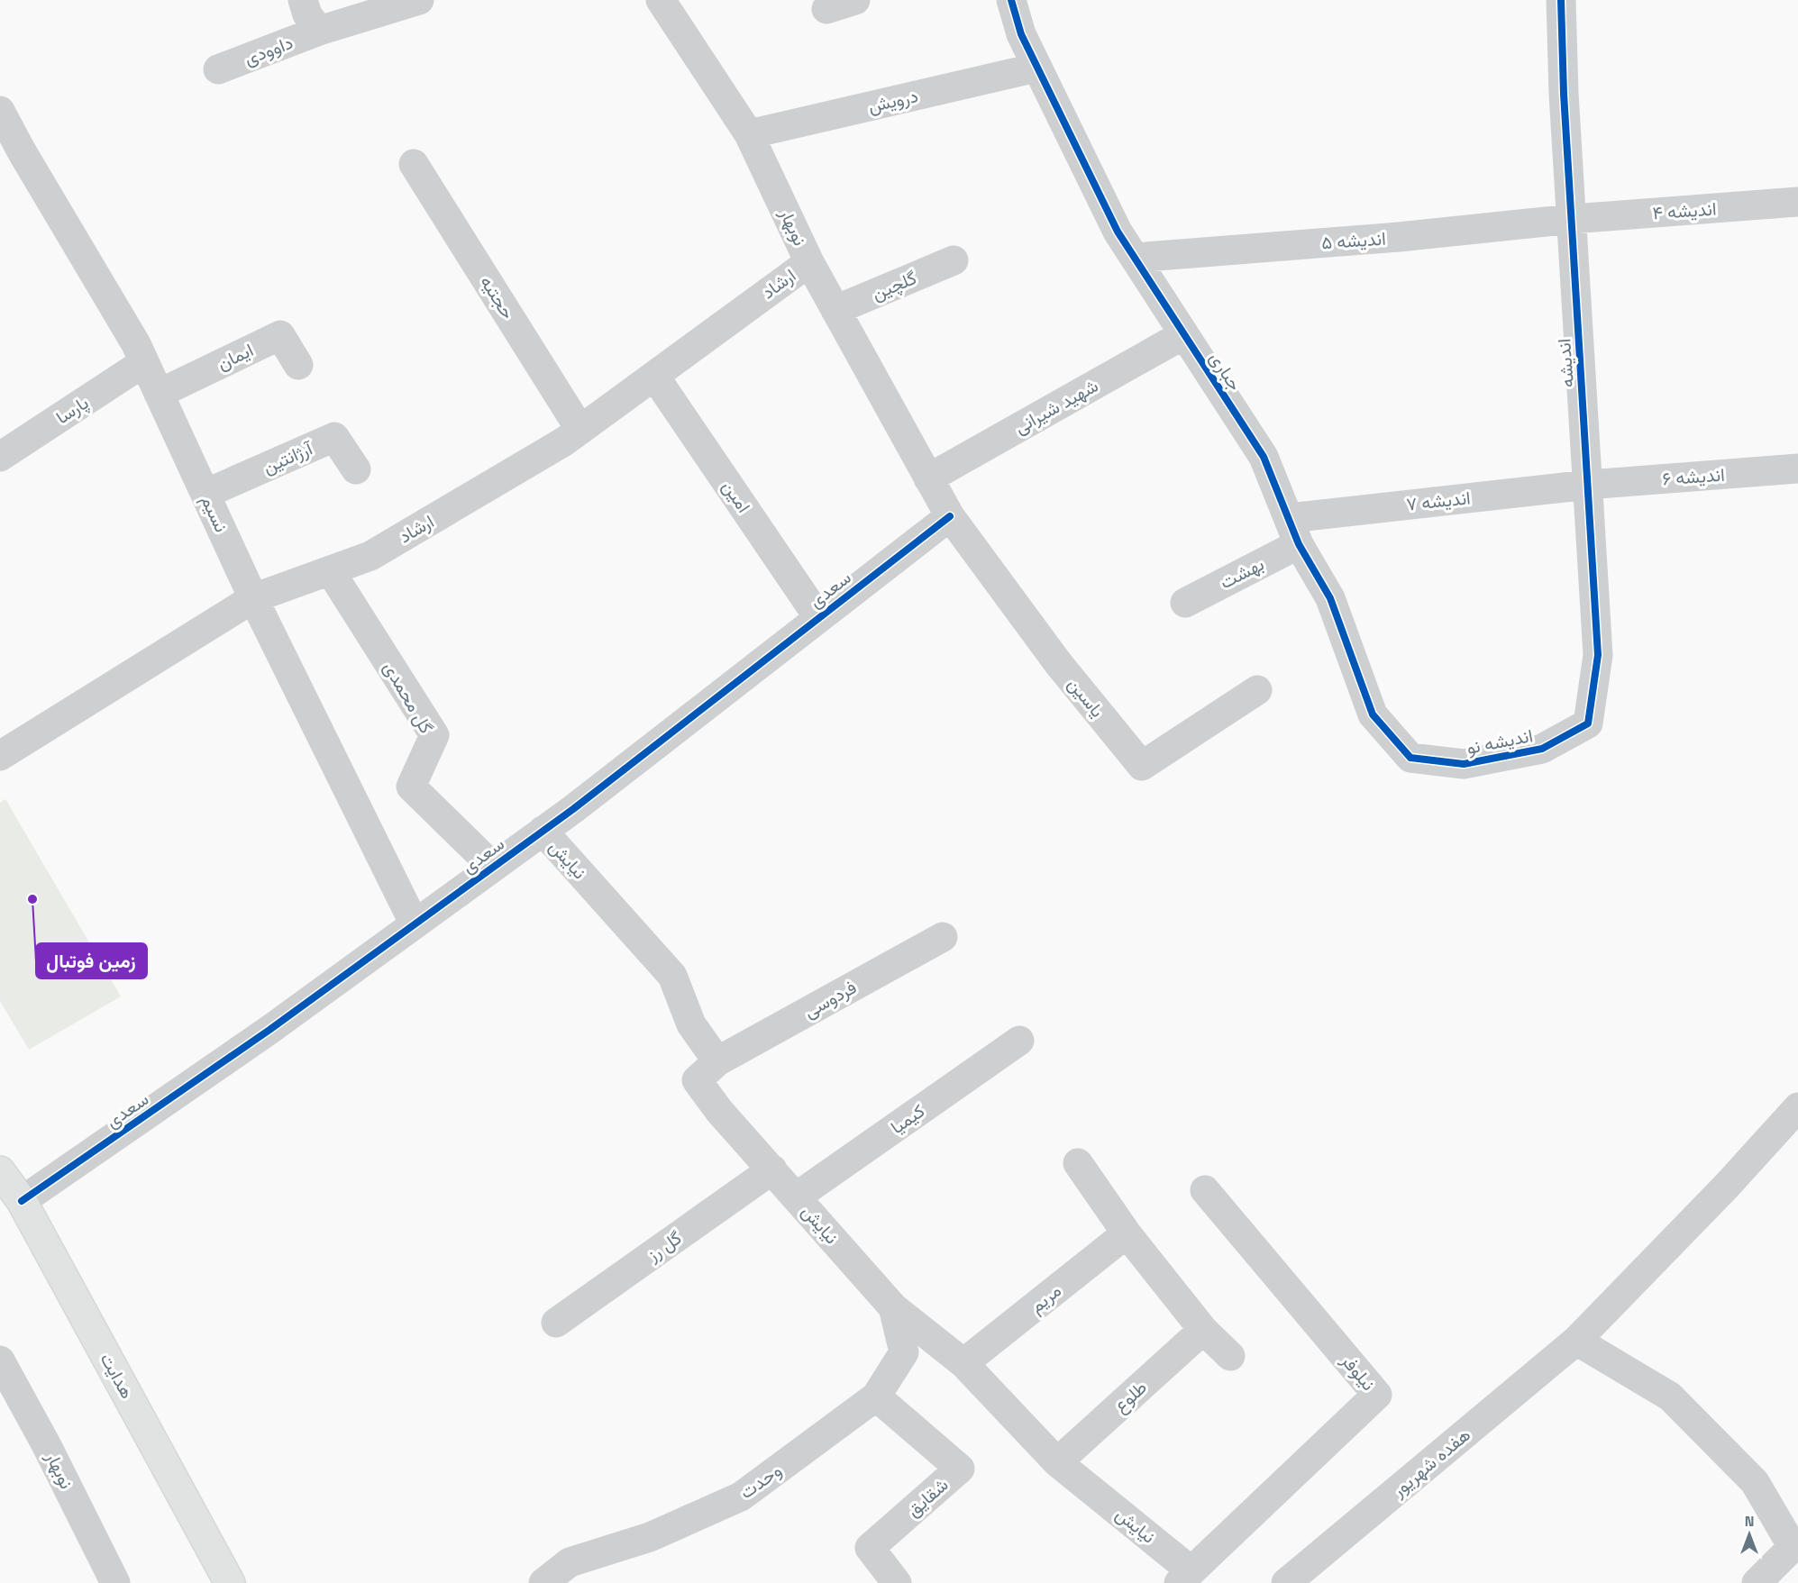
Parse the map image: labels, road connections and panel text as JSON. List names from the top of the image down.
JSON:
{
  "streets": {
    "main road": ["هدایت"],
    "street": [
      "داوودی",
      "درویش",
      "اندیشه ۴",
      "نوبهار",
      "اندیشه ۵",
      "ارشاد",
      "گلچین",
      "حجتیه",
      "ایمان",
      "اندیشه",
      "جباری",
      "شهید شیرانی",
      "پارسا",
      "آرژانتین",
      "اندیشه ۶",
      "امین",
      "اندیشه ۷",
      "نسیم",
      "بهشت",
      "سعدی",
      "گل محمدی",
      "یاسین",
      "اندیشه نو",
      "نیایش",
      "فردوسی",
      "کیمیا",
      "گل رز",
      "مریم",
      "نیلوفر",
      "طلوع",
      "هفده شهریور",
      "وحدت",
      "شقایق"
    ]
  },
  "crossings": [
    ["درویش", "نوبهار"],
    ["درویش", "جباری"],
    ["اندیشه ۴", "اندیشه ۵"],
    ["اندیشه ۴", "اندیشه"],
    ["نوبهار", "ارشاد"],
    ["نوبهار", "گلچین"],
    ["نوبهار", "شهید شیرانی"],
    ["نوبهار", "سعدی"],
    ["نوبهار", "یاسین"],
    ["اندیشه ۵", "اندیشه"],
    ["اندیشه ۵", "جباری"],
    ["ارشاد", "حجتیه"],
    ["ارشاد", "امین"],
    ["ارشاد", "نسیم"],
    ["ارشاد", "گل محمدی"],
    ["ایمان", "نسیم"],
    ["اندیشه", "اندیشه ۶"],
    ["اندیشه", "اندیشه ۷"],
    ["اندیشه", "اندیشه نو"],
    ["جباری", "شهید شیرانی"],
    ["جباری", "اندیشه ۷"],
    ["جباری", "بهشت"],
    ["جباری", "اندیشه نو"],
    ["پارسا", "نسیم"],
    ["آرژانتین", "نسیم"],
    ["اندیشه ۶", "اندیشه ۷"],
    ["امین", "سعدی"],
    ["اندیشه ۷", "بهشت"],
    ["نسیم", "سعدی"],
    ["سعدی", "گل محمدی"],
    ["سعدی", "یاسین"],
    ["سعدی", "نیایش"],
    ["سعدی", "هدایت"],
    ["نیایش", "فردوسی"],
    ["نیایش", "کیمیا"],
    ["نیایش", "گل رز"],
    ["نیایش", "مریم"],
    ["نیایش", "نیلوفر"],
    ["نیایش", "طلوع"],
    ["نیایش", "وحدت"],
    ["وحدت", "شقایق"]
  ],
  "places": ["زمین فوتبال"],
  "north": "top"
}
